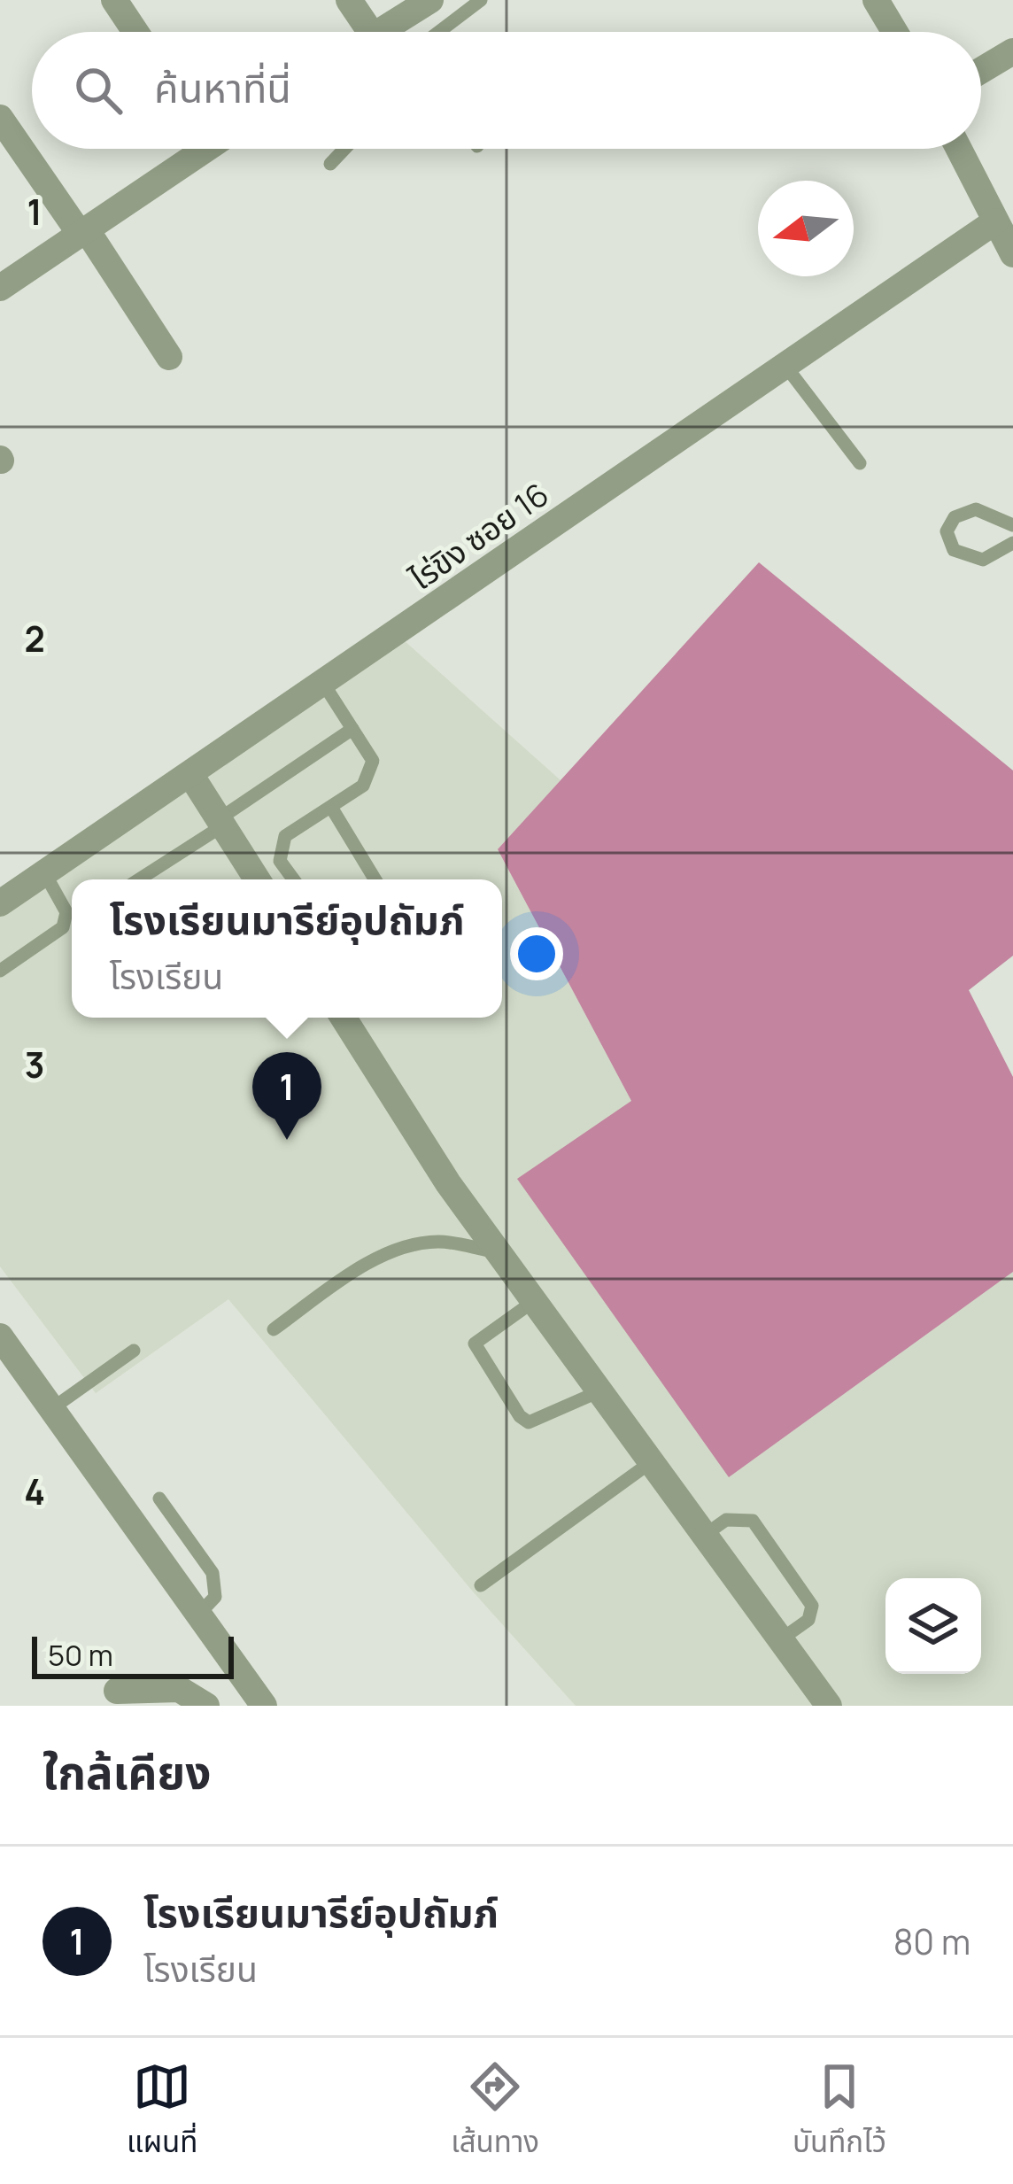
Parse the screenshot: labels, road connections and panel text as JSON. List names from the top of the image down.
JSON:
{
  "streets": {
    "street": ["ไร่ขิง ซอย 16"]
  },
  "scale_bar": "50 m",
  "north": "left",
  "page": {
    "search": "ค้นหาที่นี่",
    "popup": ["โรงเรียนมารีย์อุปถัมภ์", "โรงเรียน"],
    "pins": "1",
    "scale": "50 m",
    "heading": "ใกล้เคียง",
    "list": [
      {
        "mark": "1",
        "name": "โรงเรียนมารีย์อุปถัมภ์",
        "note": "โรงเรียน",
        "value": "80 m"
      }
    ],
    "nav": ["แผนที่", "เส้นทาง", "บันทึกไว้"]
  },
  "grid": {
    "rows": [
      "1",
      "2",
      "3",
      "4"
    ]
  }
}
